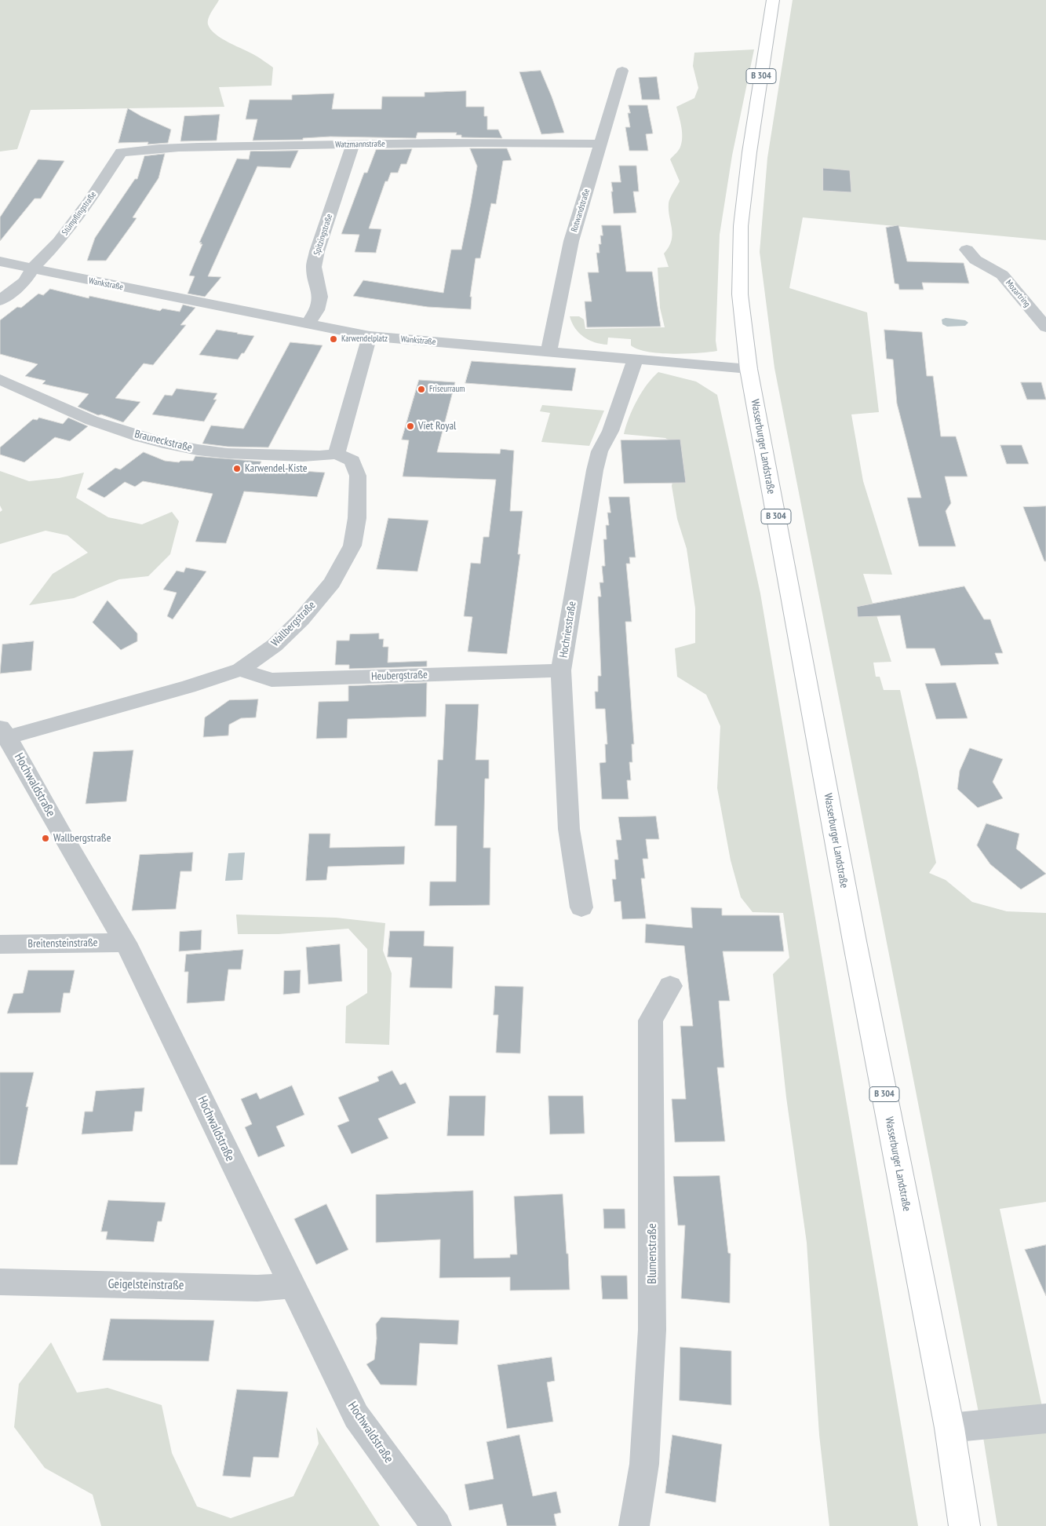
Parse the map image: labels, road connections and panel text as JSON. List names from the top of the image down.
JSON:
{
  "streets": {
    "main road": ["B 304", "Wasserburger Landstraße"],
    "street": [
      "Watzmannstraße",
      "Rotwandstraße",
      "Stümpflingstraße",
      "Spitzingstraße",
      "Wankstraße",
      "Mozartring",
      "Brauneckstraße",
      "Wallbergstraße",
      "Hochriesstraße",
      "Heubergstraße",
      "Hochwaldstraße",
      "Breitensteinstraße",
      "Blumenstraße",
      "Geigelsteinstraße"
    ]
  },
  "crossings": [
    ["Watzmannstraße", "Rotwandstraße"],
    ["Watzmannstraße", "Stümpflingstraße"],
    ["Watzmannstraße", "Spitzingstraße"],
    ["Rotwandstraße", "Wankstraße"],
    ["Stümpflingstraße", "Wankstraße"],
    ["Spitzingstraße", "Wankstraße"],
    ["Wankstraße", "Wasserburger Landstraße"],
    ["Wankstraße", "Hochriesstraße"],
    ["Brauneckstraße", "Wallbergstraße"],
    ["Wallbergstraße", "Heubergstraße"],
    ["Wallbergstraße", "Hochwaldstraße"],
    ["Hochriesstraße", "Heubergstraße"],
    ["Hochwaldstraße", "Breitensteinstraße"],
    ["Hochwaldstraße", "Geigelsteinstraße"]
  ],
  "places": [
    "Karwendelplatz",
    "Friseurraum",
    "Viet Royal",
    "Karwendel-Kiste",
    "Wallbergstraße"
  ]
}
